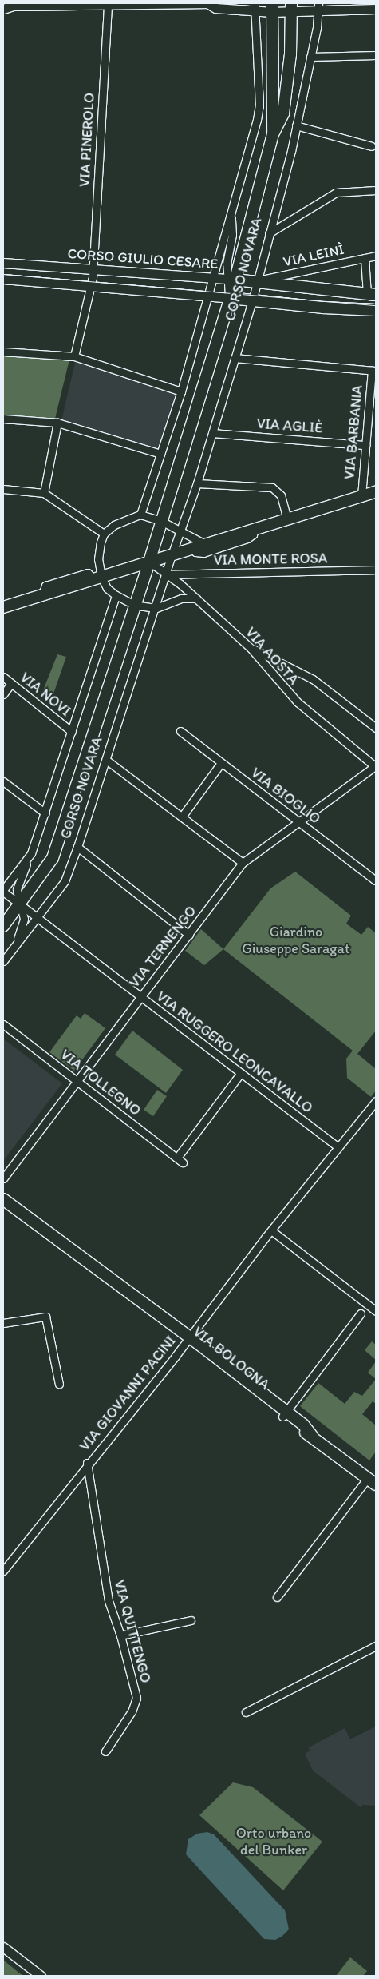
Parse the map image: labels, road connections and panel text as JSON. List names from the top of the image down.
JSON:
{
  "streets": {
    "main road": ["CORSO GIULIO CESARE", "CORSO NOVARA", "VIA BOLOGNA"],
    "street": [
      "VIA PINEROLO",
      "VIA LEINÌ",
      "VIA AGLIÈ",
      "VIA BARBANIA",
      "VIA MONTE ROSA",
      "VIA AOSTA",
      "VIA NOVI",
      "VIA BIOGLIO",
      "VIA TERNENGO",
      "VIA RUGGERO LEONCAVALLO",
      "VIA TOLLEGNO",
      "VIA GIOVANNI PACINI",
      "VIA QUITTENGO"
    ]
  },
  "crossings": [
    ["VIA PINEROLO", "CORSO GIULIO CESARE"],
    ["VIA LEINÌ", "CORSO GIULIO CESARE"],
    ["VIA LEINÌ", "CORSO NOVARA"],
    ["CORSO GIULIO CESARE", "CORSO NOVARA"],
    ["CORSO NOVARA", "VIA AGLIÈ"],
    ["CORSO NOVARA", "VIA MONTE ROSA"],
    ["CORSO NOVARA", "VIA AOSTA"],
    ["CORSO NOVARA", "VIA NOVI"],
    ["CORSO NOVARA", "VIA RUGGERO LEONCAVALLO"],
    ["VIA AGLIÈ", "VIA BARBANIA"],
    ["VIA MONTE ROSA", "VIA AOSTA"],
    ["VIA AOSTA", "VIA TERNENGO"],
    ["VIA BIOGLIO", "VIA TERNENGO"],
    ["VIA TERNENGO", "VIA RUGGERO LEONCAVALLO"],
    ["VIA TERNENGO", "VIA TOLLEGNO"],
    ["VIA RUGGERO LEONCAVALLO", "VIA TOLLEGNO"],
    ["VIA RUGGERO LEONCAVALLO", "VIA GIOVANNI PACINI"],
    ["VIA BOLOGNA", "VIA GIOVANNI PACINI"],
    ["VIA GIOVANNI PACINI", "VIA QUITTENGO"]
  ],
  "parks": ["Giardino Giuseppe Saragat", "Orto urbano del Bunker"]
}
